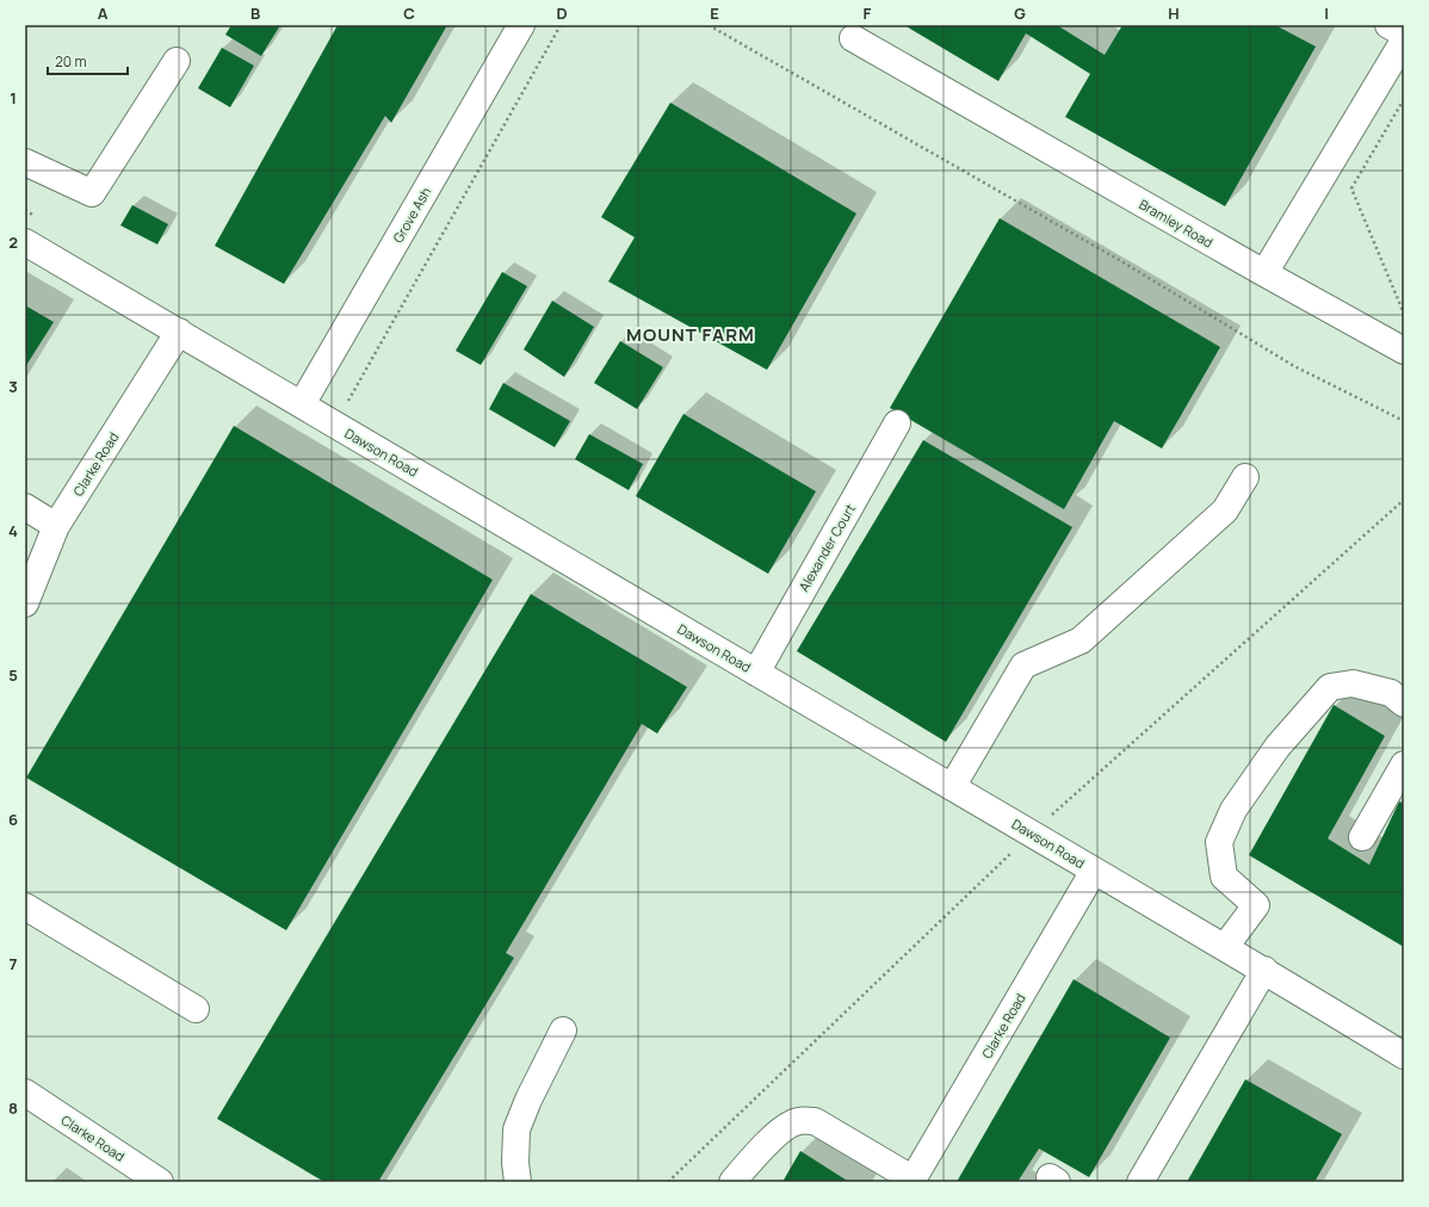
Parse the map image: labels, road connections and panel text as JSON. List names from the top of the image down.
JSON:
{
  "streets": {
    "street": [
      "Grove Ash",
      "Bramley Road",
      "Dawson Road",
      "Clarke Road",
      "Alexander Court"
    ]
  },
  "crossings": [
    ["Grove Ash", "Dawson Road"],
    ["Dawson Road", "Clarke Road"],
    ["Dawson Road", "Alexander Court"]
  ],
  "districts": ["MOUNT FARM"],
  "scale_bar": "20 m",
  "grid": {
    "columns": [
      "A",
      "B",
      "C",
      "D",
      "E",
      "F",
      "G",
      "H",
      "I"
    ],
    "rows": [
      "1",
      "2",
      "3",
      "4",
      "5",
      "6",
      "7",
      "8"
    ]
  }
}
